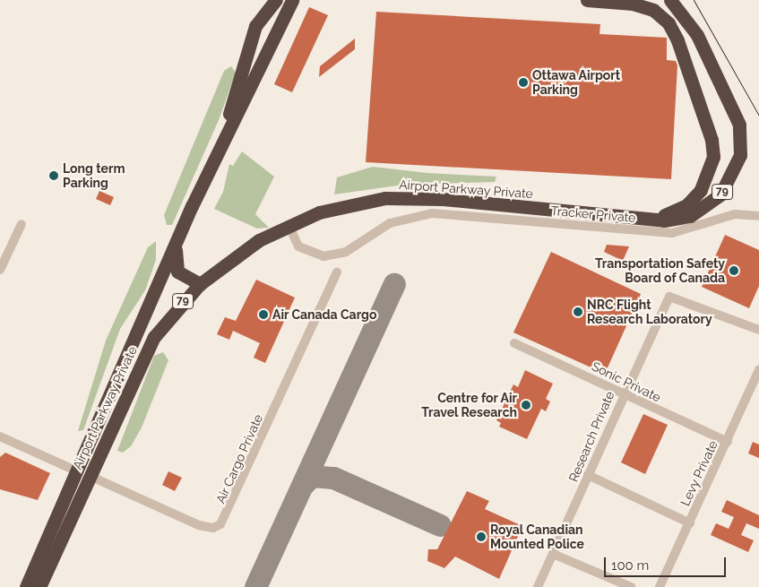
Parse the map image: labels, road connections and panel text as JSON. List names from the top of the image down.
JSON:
{
  "streets": {
    "highway": ["Airport Parkway Private", "79"],
    "street": [
      "Tracker Private",
      "Sonic Private",
      "Research Private",
      "Air Cargo Private",
      "Levy Private"
    ]
  },
  "crossings": [
    ["Airport Parkway Private", "Tracker Private"],
    ["Airport Parkway Private", "Air Cargo Private"],
    ["Sonic Private", "Research Private"],
    ["Sonic Private", "Levy Private"]
  ],
  "places": [
    "Ottawa Airport Parking",
    "Long term Parking",
    "Transportation Safety Board of Canada",
    "NRC Flight Research Laboratory",
    "Air Canada Cargo",
    "Centre for Air Travel Research",
    "Royal Canadian Mounted Police"
  ],
  "scale_bar": "100 m"
}
